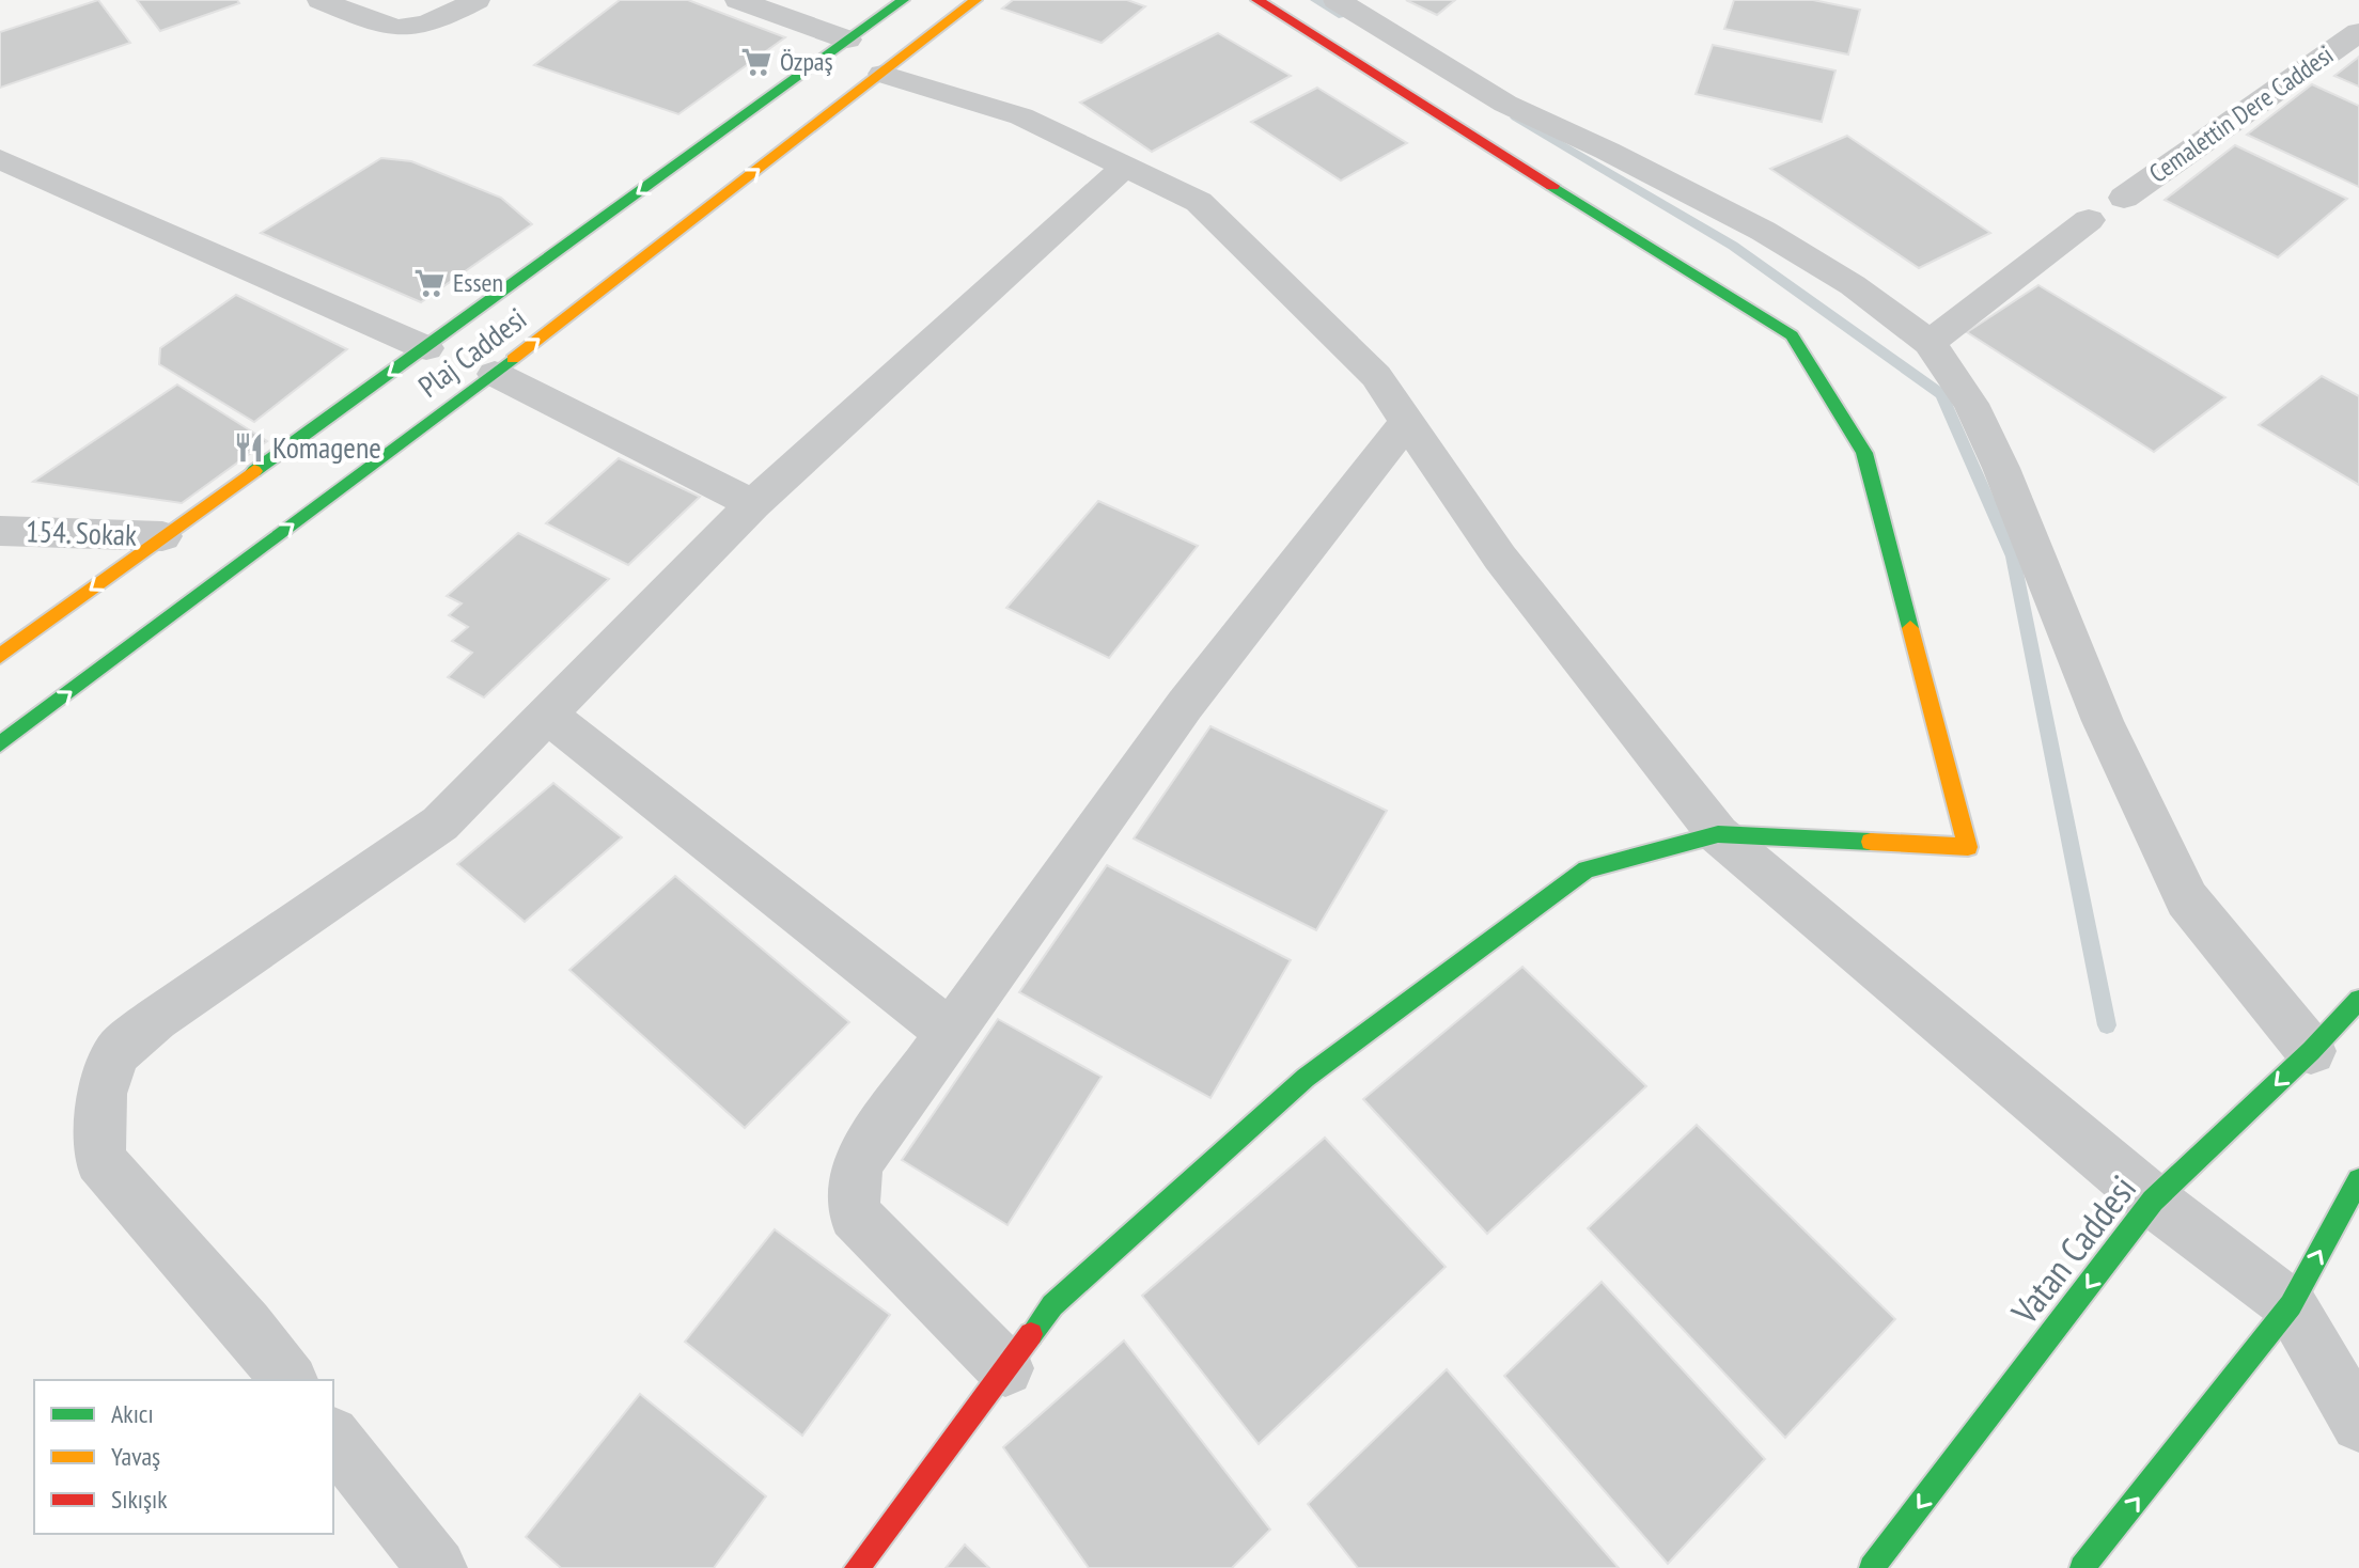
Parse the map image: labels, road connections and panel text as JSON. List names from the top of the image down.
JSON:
{
  "streets": {
    "main road": ["Plaj Caddesi", "Vatan Caddesi"],
    "street": ["Cemalettin Dere Caddesi", "154. Sokak"]
  },
  "crossings": [
    ["Plaj Caddesi", "154. Sokak"]
  ],
  "places": {
    "supermarket": ["Özpaş", "Essen"],
    "restaurant": ["Komagene"]
  },
  "legend": ["Akıcı", "Yavaş", "Sıkışık"]
}
